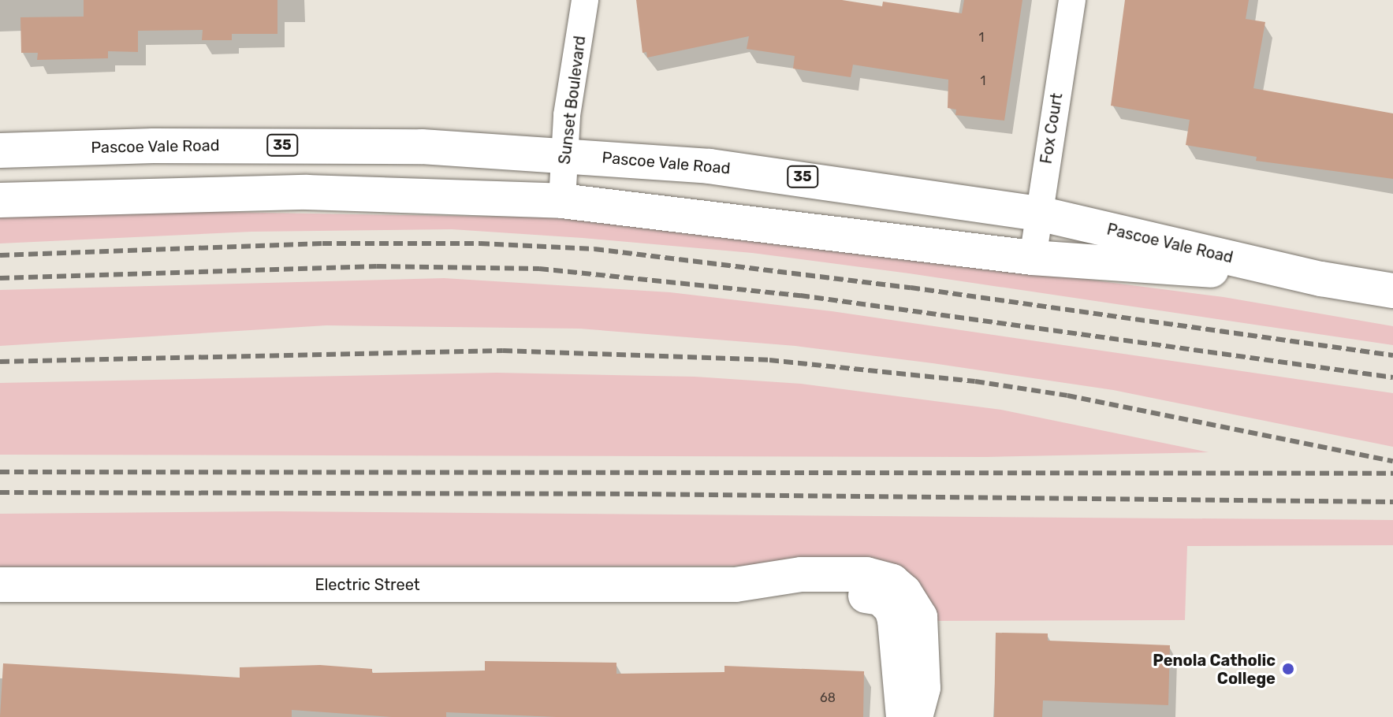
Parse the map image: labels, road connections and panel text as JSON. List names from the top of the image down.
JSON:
{
  "streets": {
    "main road": ["35", "Pascoe Vale Road", "Electric Street"],
    "street": ["Sunset Boulevard", "Fox Court"]
  },
  "crossings": [
    ["Sunset Boulevard", "Pascoe Vale Road"],
    ["Fox Court", "Pascoe Vale Road"]
  ],
  "places": ["Penola Catholic College"],
  "house_numbers": ["1", "1", "68"]
}
